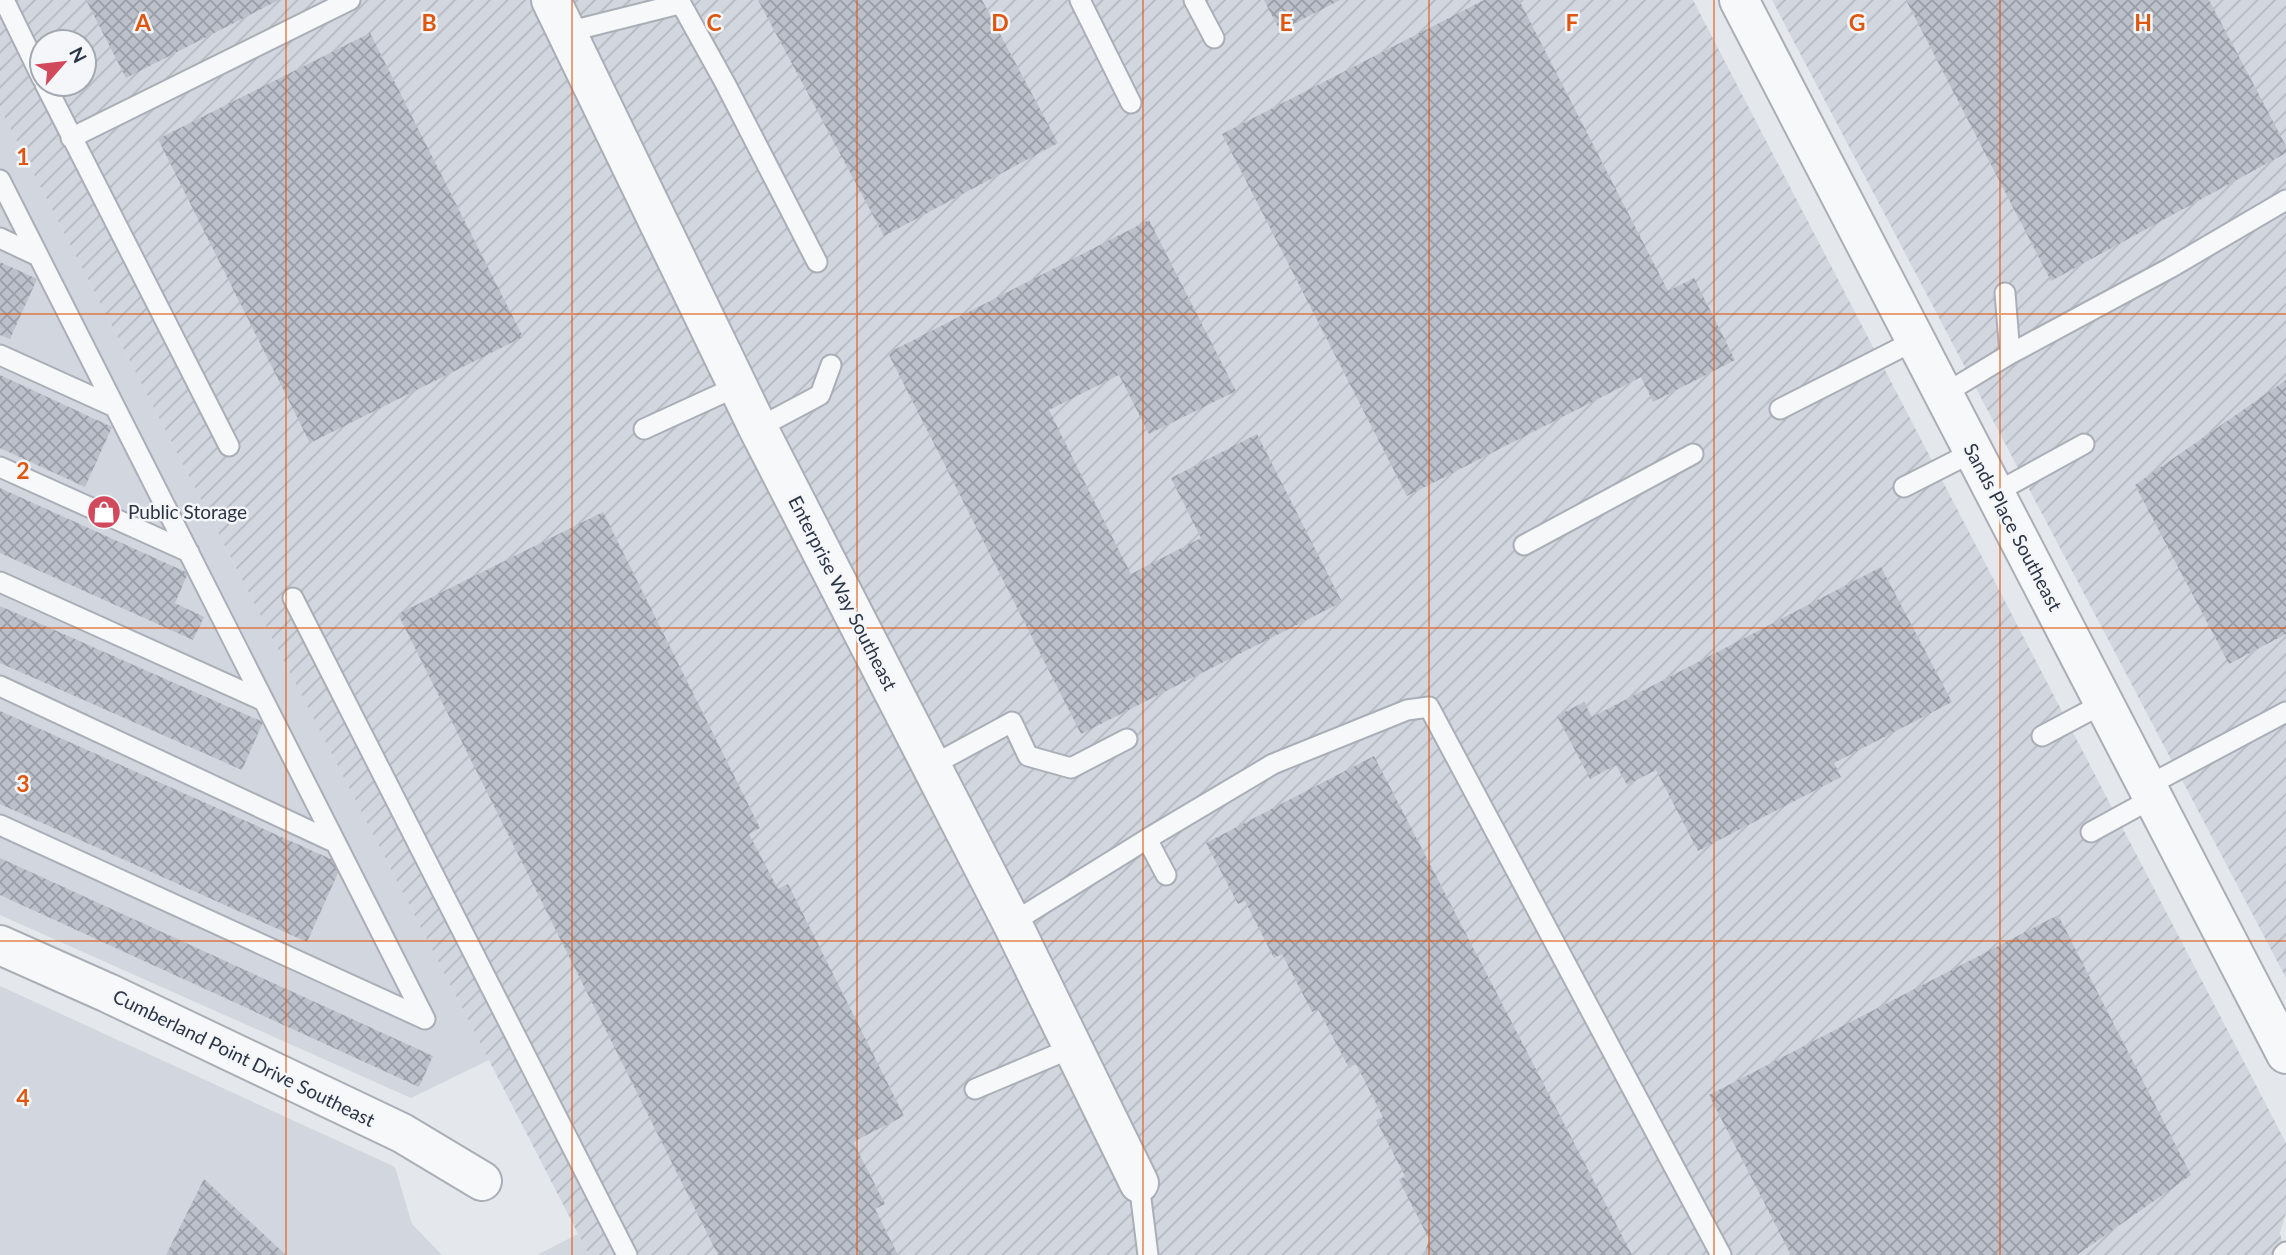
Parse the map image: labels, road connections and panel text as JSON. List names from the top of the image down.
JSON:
{
  "streets": {
    "street": ["Sands Place Southeast", "Enterprise Way Southeast", "Cumberland Point Drive Southeast"]
  },
  "places": {
    "shop": ["Public Storage"]
  },
  "north": "top right",
  "grid": {
    "columns": [
      "A",
      "B",
      "C",
      "D",
      "E",
      "F",
      "G",
      "H"
    ],
    "rows": [
      "1",
      "2",
      "3",
      "4"
    ]
  }
}
